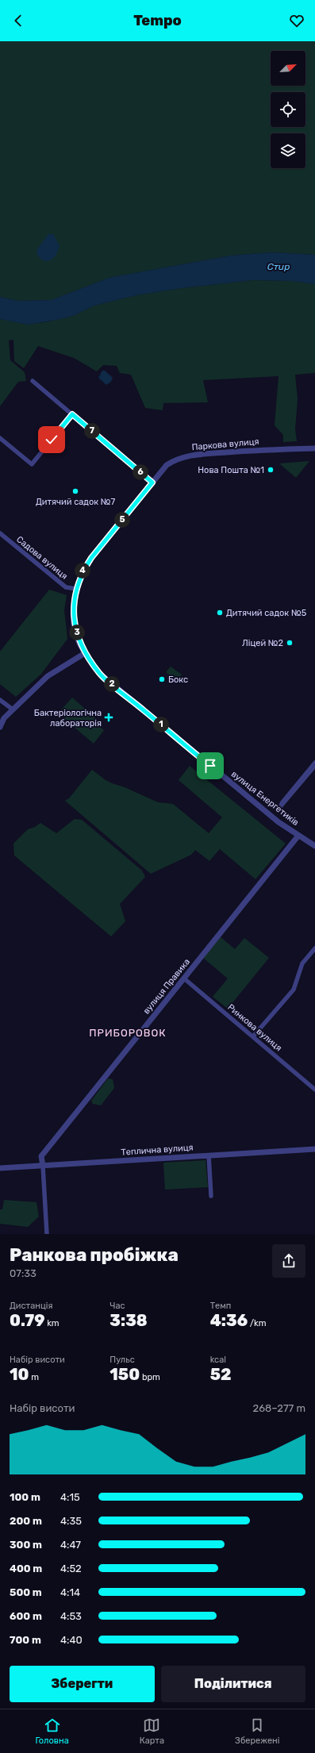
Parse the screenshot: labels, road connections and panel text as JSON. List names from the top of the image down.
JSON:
{
  "streets": {
    "street": [
      "Паркова вулиця",
      "Садова вулиця",
      "вулиця Енергетиків",
      "вулиця Правика",
      "Ринкова вулиця",
      "Теплична вулиця"
    ]
  },
  "crossings": [
    ["Паркова вулиця", "вулиця Енергетиків"],
    ["Садова вулиця", "вулиця Енергетиків"],
    ["вулиця Енергетиків", "вулиця Правика"],
    ["вулиця Правика", "Ринкова вулиця"],
    ["вулиця Правика", "Теплична вулиця"]
  ],
  "districts": ["ПРИБОРОВОК"],
  "water": ["Стир"],
  "places": {
    "other": [
      "Нова Пошта №1",
      "Дитячий садок №7",
      "Дитячий садок №5",
      "Ліцей №2",
      "Бокс"
    ],
    "health": ["Бактеріологічна лабораторія"]
  },
  "north": "top right",
  "page": {
    "header": "Tempo",
    "pins": [
      "7",
      "6",
      "5",
      "4",
      "3",
      "2",
      "1"
    ],
    "heading": ["Ранкова пробіжка", "07:33"],
    "stats": [
      ["Дистанція", "0.79 km"],
      ["Час", "3:38"],
      ["Темп", "4:36 /km"],
      ["Набір висоти", "10 m"],
      ["Пульс", "150 bpm"],
      ["kcal", "52"]
    ],
    "chart": ["Набір висоти", "268–277 m"],
    "list": [
      {
        "name": "100 m",
        "note": "4:15"
      },
      {
        "name": "200 m",
        "note": "4:35"
      },
      {
        "name": "300 m",
        "note": "4:47"
      },
      {
        "name": "400 m",
        "note": "4:52"
      },
      {
        "name": "500 m",
        "note": "4:14"
      },
      {
        "name": "600 m",
        "note": "4:53"
      },
      {
        "name": "700 m",
        "note": "4:40"
      }
    ],
    "buttons": ["Зберегти", "Поділитися"],
    "tabs": ["Головна", "Карта", "Збережені"]
  }
}
